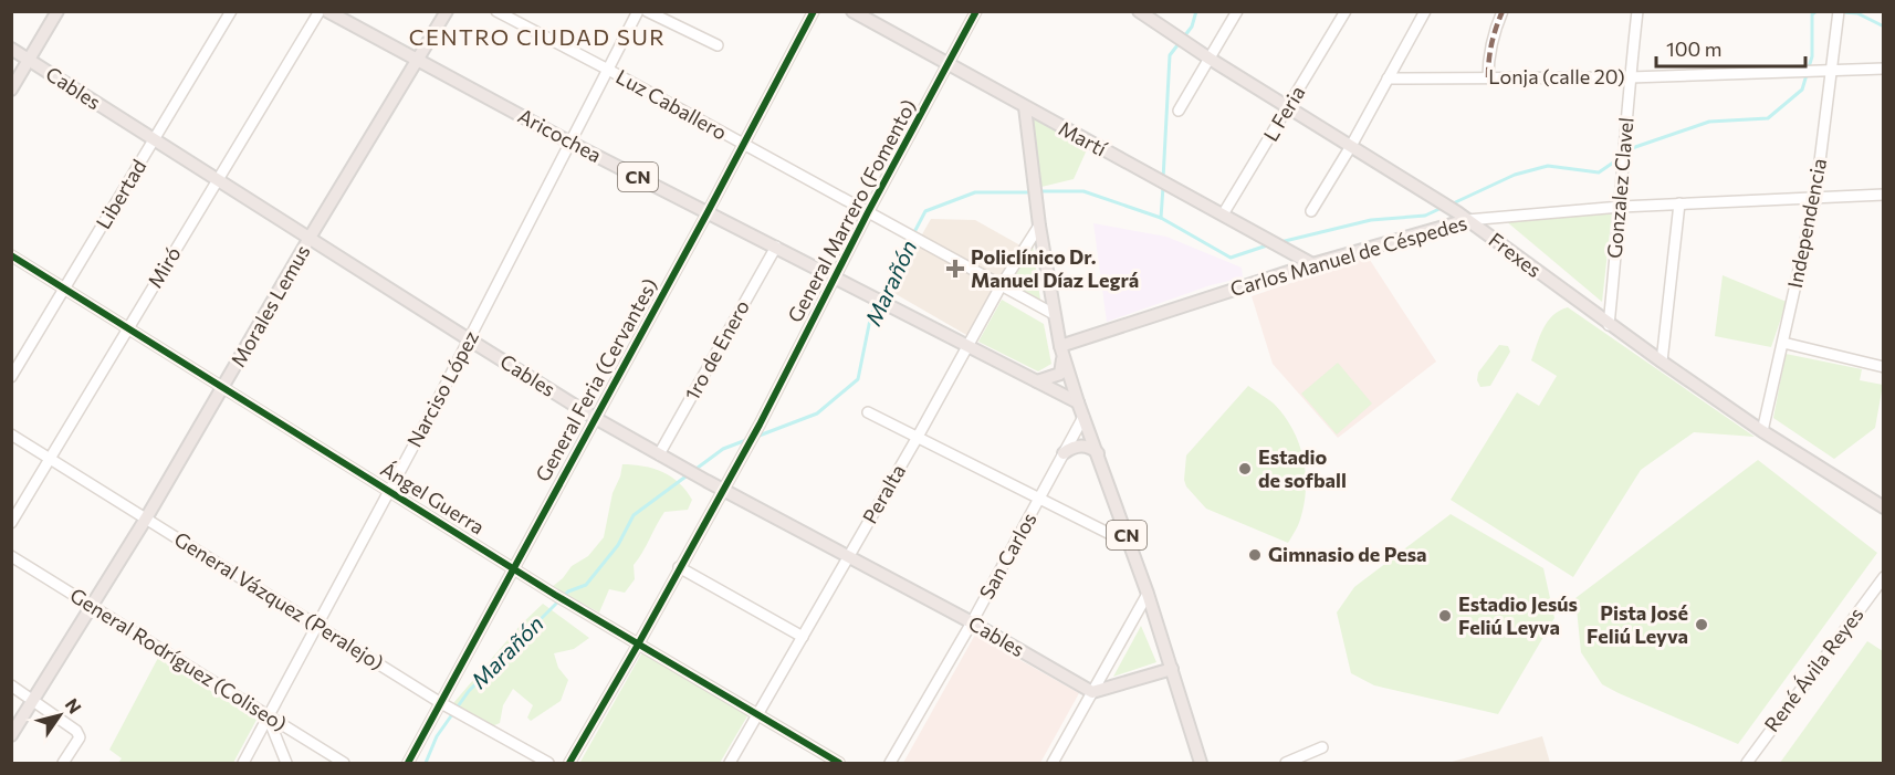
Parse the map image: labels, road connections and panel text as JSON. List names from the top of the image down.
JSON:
{
  "streets": {
    "main road": [
      "Cables",
      "Aricochea",
      "Martí",
      "CN",
      "Frexes",
      "Carlos Manuel de Céspedes",
      "Morales Lemus"
    ],
    "street": [
      "Lonja (calle 20)",
      "Luz Caballero",
      "L Feria",
      "Gonzalez Clavel",
      "Libertad",
      "General Marrero (Fomento)",
      "Independencia",
      "Miró",
      "1ro de Enero",
      "General Feria (Cervantes)",
      "Narciso López",
      "Peralta",
      "Ángel Guerra",
      "San Carlos",
      "General Vázquez (Peralejo)",
      "General Rodríguez (Coliseo)",
      "René Ávila Reyes"
    ]
  },
  "crossings": [
    ["Lonja (calle 20)", "Gonzalez Clavel"],
    ["Lonja (calle 20)", "Independencia"],
    ["Cables", "Libertad"],
    ["Cables", "General Marrero (Fomento)"],
    ["Cables", "Miró"],
    ["Cables", "Morales Lemus"],
    ["Cables", "1ro de Enero"],
    ["Cables", "General Feria (Cervantes)"],
    ["Cables", "Narciso López"],
    ["Cables", "Peralta"],
    ["Cables", "San Carlos"],
    ["Luz Caballero", "CN"],
    ["Luz Caballero", "General Marrero (Fomento)"],
    ["Luz Caballero", "General Feria (Cervantes)"],
    ["Luz Caballero", "Narciso López"],
    ["Luz Caballero", "Peralta"],
    ["L Feria", "Martí"],
    ["L Feria", "Frexes"],
    ["Aricochea", "CN"],
    ["Aricochea", "General Marrero (Fomento)"],
    ["Aricochea", "Morales Lemus"],
    ["Aricochea", "1ro de Enero"],
    ["Aricochea", "General Feria (Cervantes)"],
    ["Aricochea", "Narciso López"],
    ["Aricochea", "Peralta"],
    ["Martí", "CN"],
    ["Martí", "General Marrero (Fomento)"],
    ["Martí", "Carlos Manuel de Céspedes"],
    ["CN", "Carlos Manuel de Céspedes"],
    ["CN", "Peralta"],
    ["CN", "San Carlos"],
    ["Gonzalez Clavel", "Frexes"],
    ["Gonzalez Clavel", "Carlos Manuel de Céspedes"],
    ["Libertad", "Ángel Guerra"],
    ["Independencia", "Frexes"],
    ["Independencia", "Carlos Manuel de Céspedes"],
    ["Frexes", "Carlos Manuel de Céspedes"],
    ["Miró", "Ángel Guerra"],
    ["Miró", "General Vázquez (Peralejo)"],
    ["Morales Lemus", "Ángel Guerra"],
    ["Morales Lemus", "General Vázquez (Peralejo)"],
    ["Morales Lemus", "General Rodríguez (Coliseo)"],
    ["General Feria (Cervantes)", "Ángel Guerra"],
    ["General Feria (Cervantes)", "General Vázquez (Peralejo)"],
    ["Narciso López", "Ángel Guerra"],
    ["Narciso López", "General Vázquez (Peralejo)"],
    ["Narciso López", "General Rodríguez (Coliseo)"],
    ["Peralta", "Ángel Guerra"]
  ],
  "districts": ["CENTRO CIUDAD SUR"],
  "water": ["Marañón"],
  "places": {
    "health": ["Policlínico Dr. Manuel Díaz Legrá"],
    "other": [
      "Estadio de sofball",
      "Gimnasio de Pesa",
      "Estadio Jesús Feliú Leyva",
      "Pista José Feliú Leyva"
    ]
  },
  "scale_bar": "100 m",
  "north": "top right"
}
